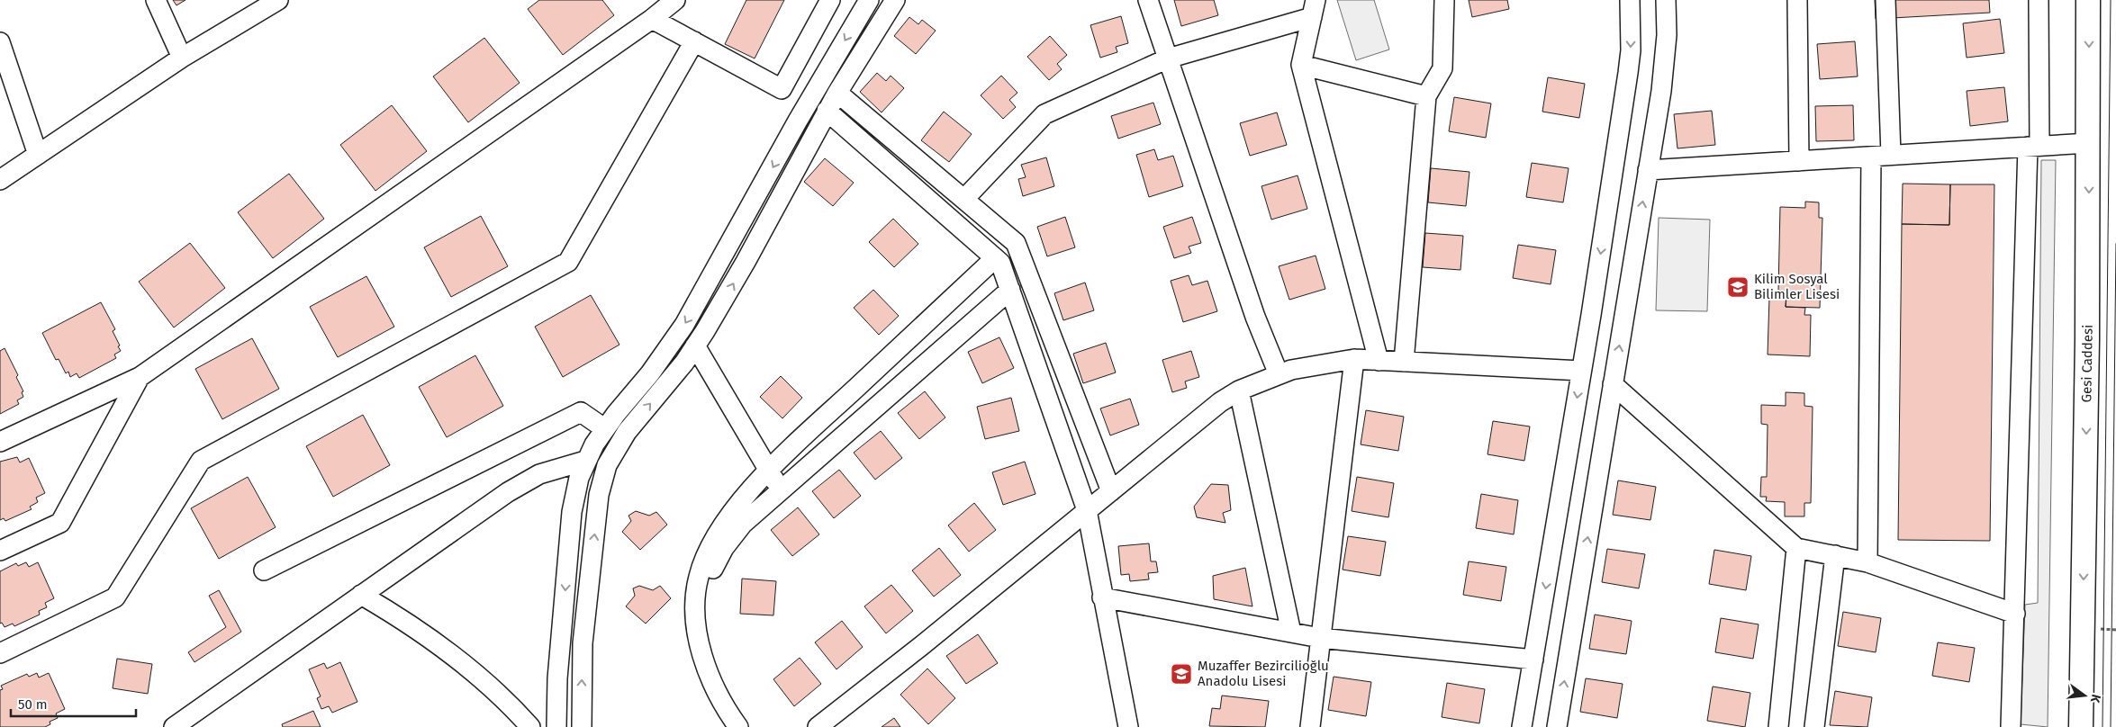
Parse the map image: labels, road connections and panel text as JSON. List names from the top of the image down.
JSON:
{
  "streets": {
    "main road": ["Gesi Caddesi"]
  },
  "one_way": ["Gesi Caddesi"],
  "places": {
    "school or university": ["Kilim Sosyal Bilimler Lisesi", "Muzaffer Bezircilioğlu Anadolu Lisesi"]
  },
  "scale_bar": "50 m",
  "north": "right"
}
